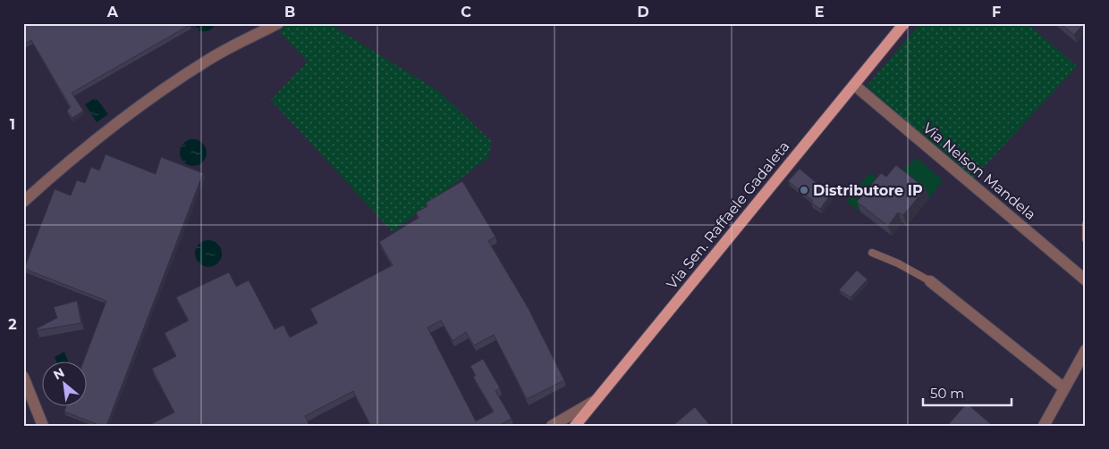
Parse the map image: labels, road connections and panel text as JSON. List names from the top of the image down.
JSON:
{
  "streets": {
    "main road": ["Via Sen. Raffaele Gadaleta"],
    "street": ["Via Nelson Mandela"]
  },
  "crossings": [
    ["Via Nelson Mandela", "Via Sen. Raffaele Gadaleta"]
  ],
  "places": ["Distributore IP"],
  "scale_bar": "50 m",
  "north": "top left",
  "grid": {
    "columns": [
      "A",
      "B",
      "C",
      "D",
      "E",
      "F"
    ],
    "rows": ["1", "2"]
  }
}
